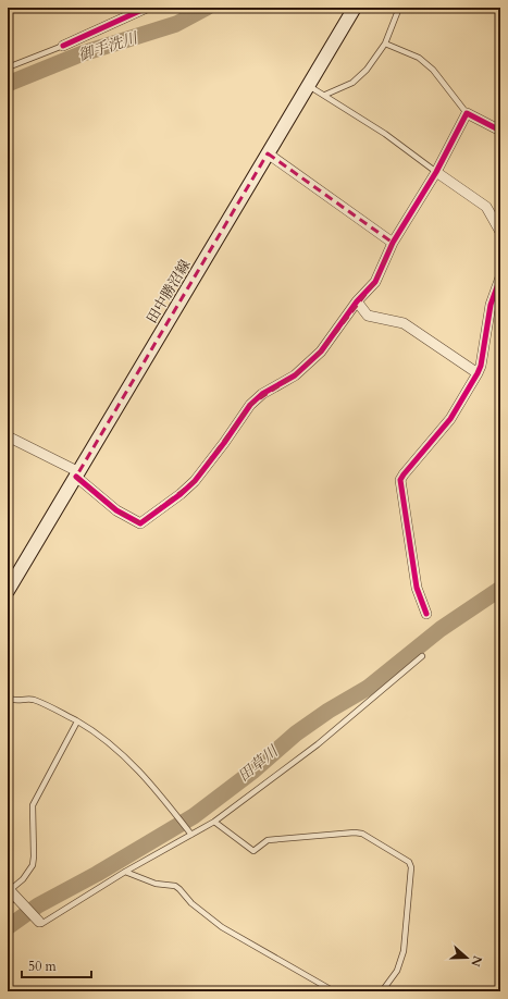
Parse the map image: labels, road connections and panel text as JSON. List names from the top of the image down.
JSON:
{
  "streets": {
    "main road": ["田中勝沼線"]
  },
  "water": ["御手洗川", "田草川"],
  "scale_bar": "50 m",
  "north": "right"
}
